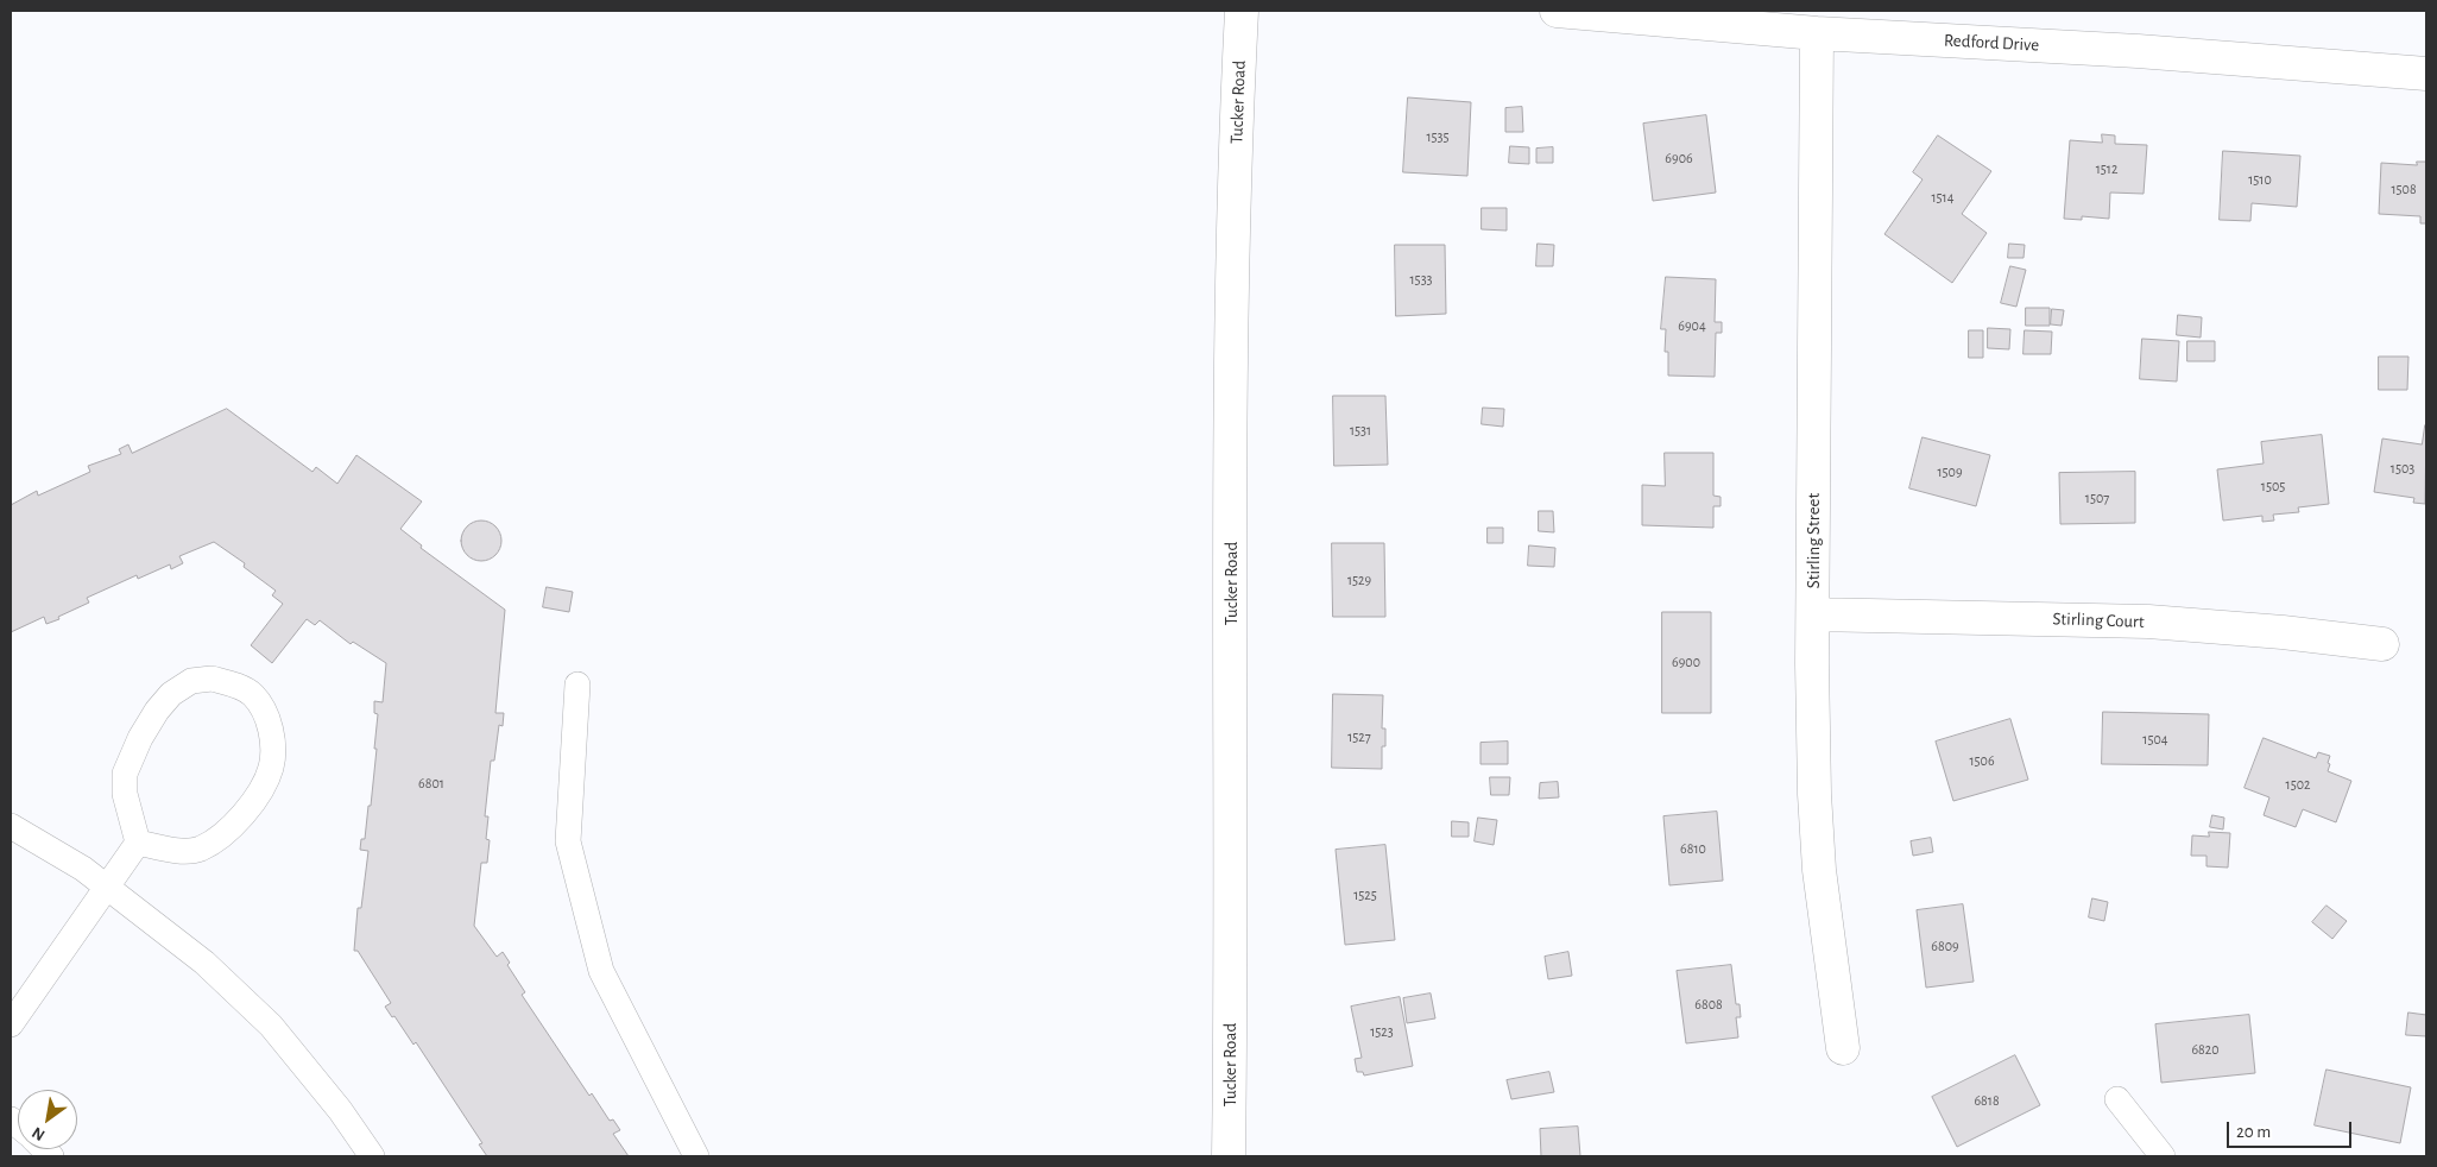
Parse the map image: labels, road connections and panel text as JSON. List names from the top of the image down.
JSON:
{
  "streets": {
    "street": [
      "Redford Drive",
      "Tucker Road",
      "Stirling Street",
      "Stirling Court"
    ]
  },
  "crossings": [
    ["Redford Drive", "Stirling Street"],
    ["Stirling Street", "Stirling Court"]
  ],
  "house_numbers": [
    "1535",
    "6906",
    "1512",
    "1510",
    "1508",
    "1514",
    "1533",
    "6904",
    "1531",
    "1503",
    "1509",
    "1505",
    "1507",
    "1529",
    "6900",
    "1527",
    "1504",
    "1506",
    "6801",
    "1502",
    "6810",
    "1525",
    "6809",
    "6808",
    "1523",
    "6820",
    "6818"
  ],
  "scale_bar": "20 m",
  "north": "bottom left"
}
